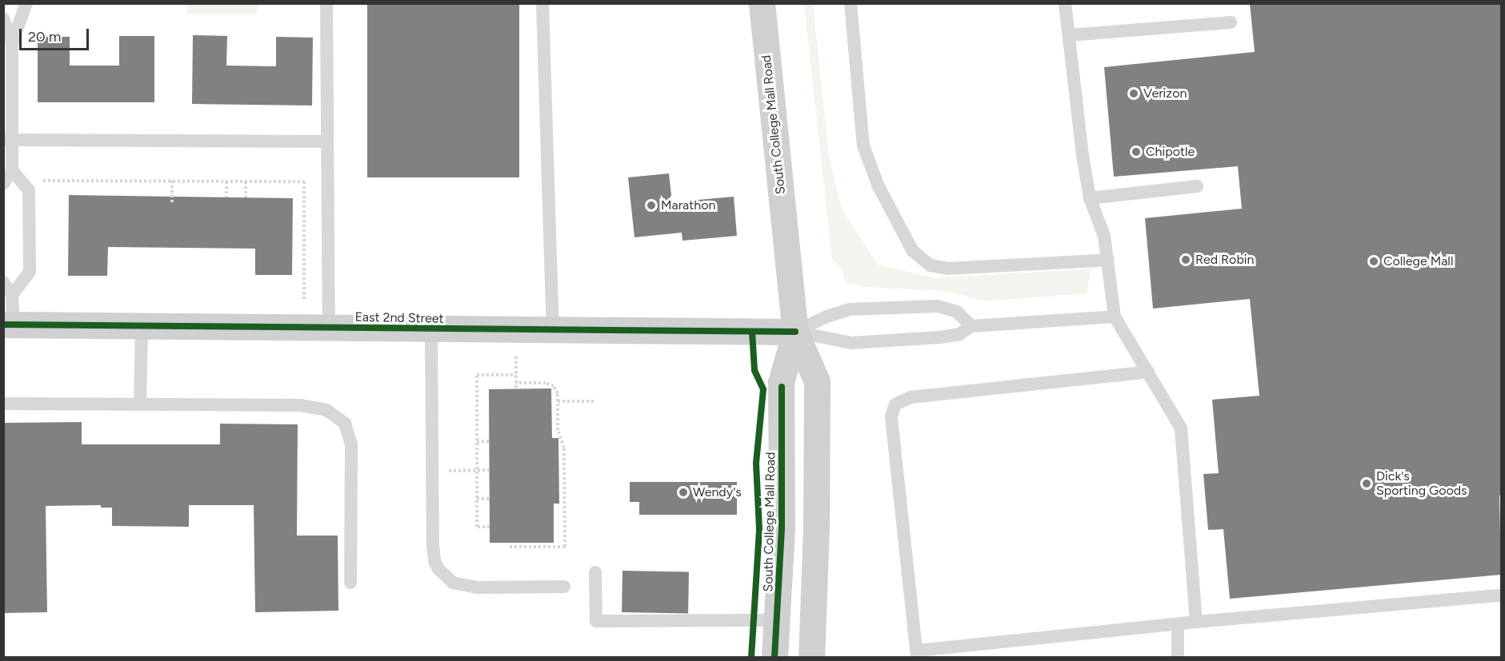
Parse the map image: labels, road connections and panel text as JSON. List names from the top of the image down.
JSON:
{
  "streets": {
    "main road": ["South College Mall Road", "East 2nd Street"]
  },
  "crossings": [
    ["South College Mall Road", "East 2nd Street"]
  ],
  "places": [
    "Verizon",
    "Chipotle",
    "Marathon",
    "Red Robin",
    "College Mall",
    "Dick's Sporting Goods",
    "Wendy's"
  ],
  "scale_bar": "20 m"
}
